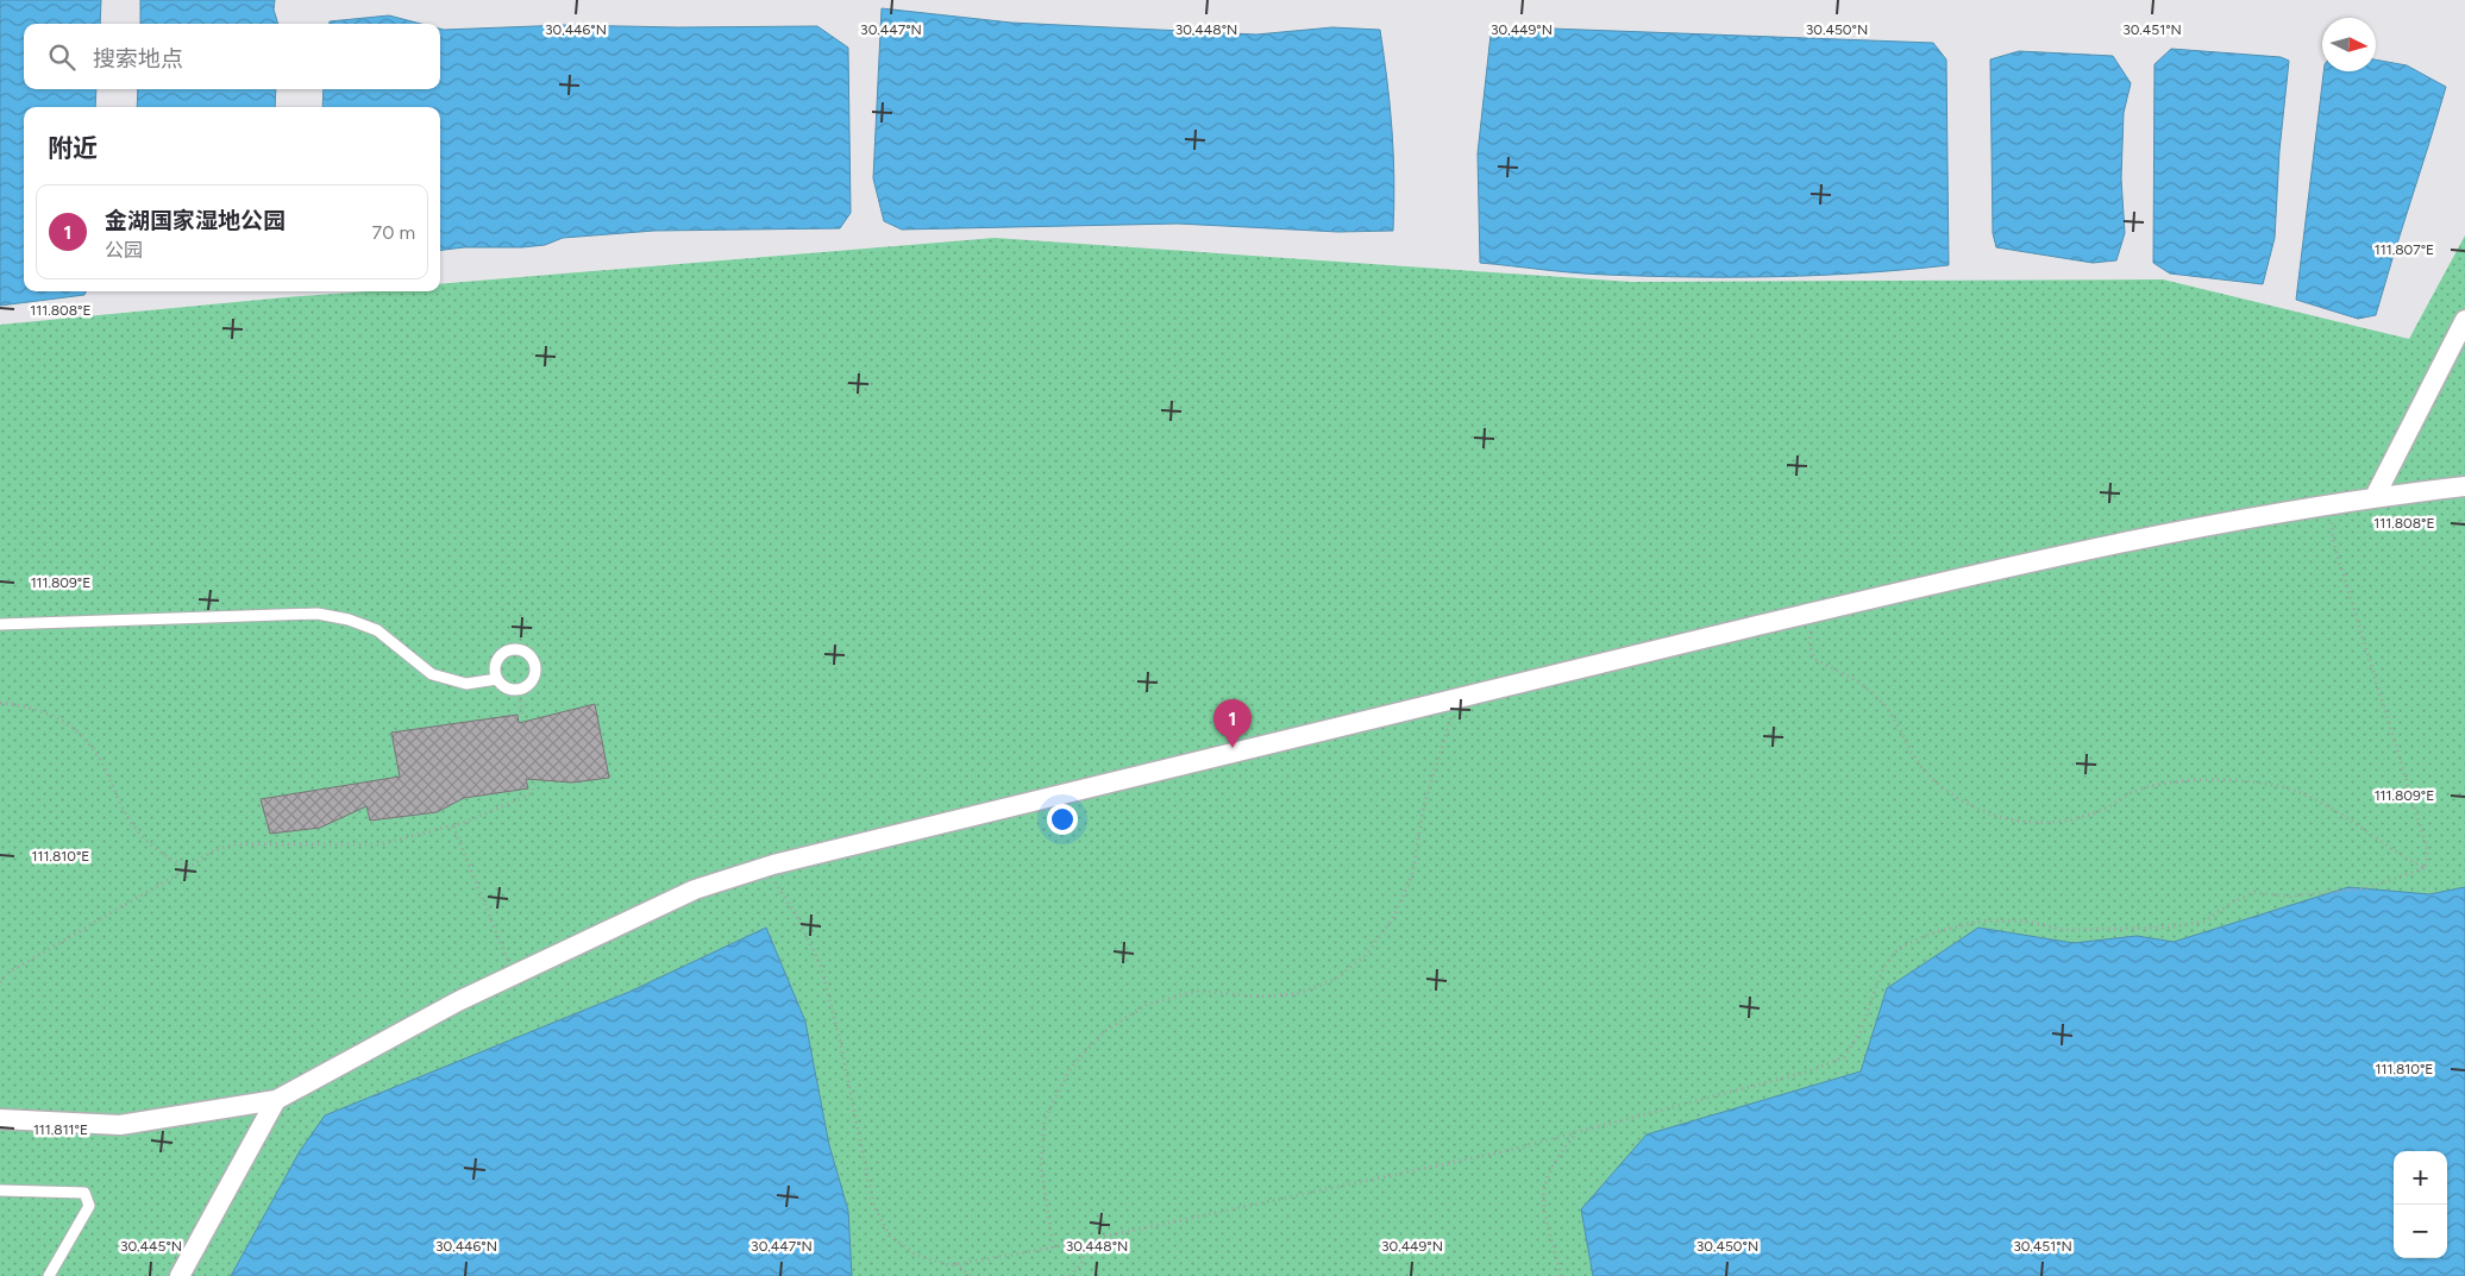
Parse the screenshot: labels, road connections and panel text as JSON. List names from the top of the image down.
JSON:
{
  "north": "right",
  "page": {
    "search": "搜索地点",
    "heading": "附近",
    "list": [
      {
        "mark": "1",
        "name": "金湖国家湿地公园",
        "note": "公园",
        "value": "70 m"
      }
    ],
    "pins": "1",
    "map_buttons": ["+", "−"]
  },
  "coordinates": [
    "30.446°N",
    "30.447°N",
    "30.448°N",
    "30.449°N",
    "30.450°N",
    "30.451°N",
    "111.807°E",
    "111.808°E",
    "111.809°E",
    "111.810°E",
    "111.811°E",
    "30.445°N"
  ]
}
